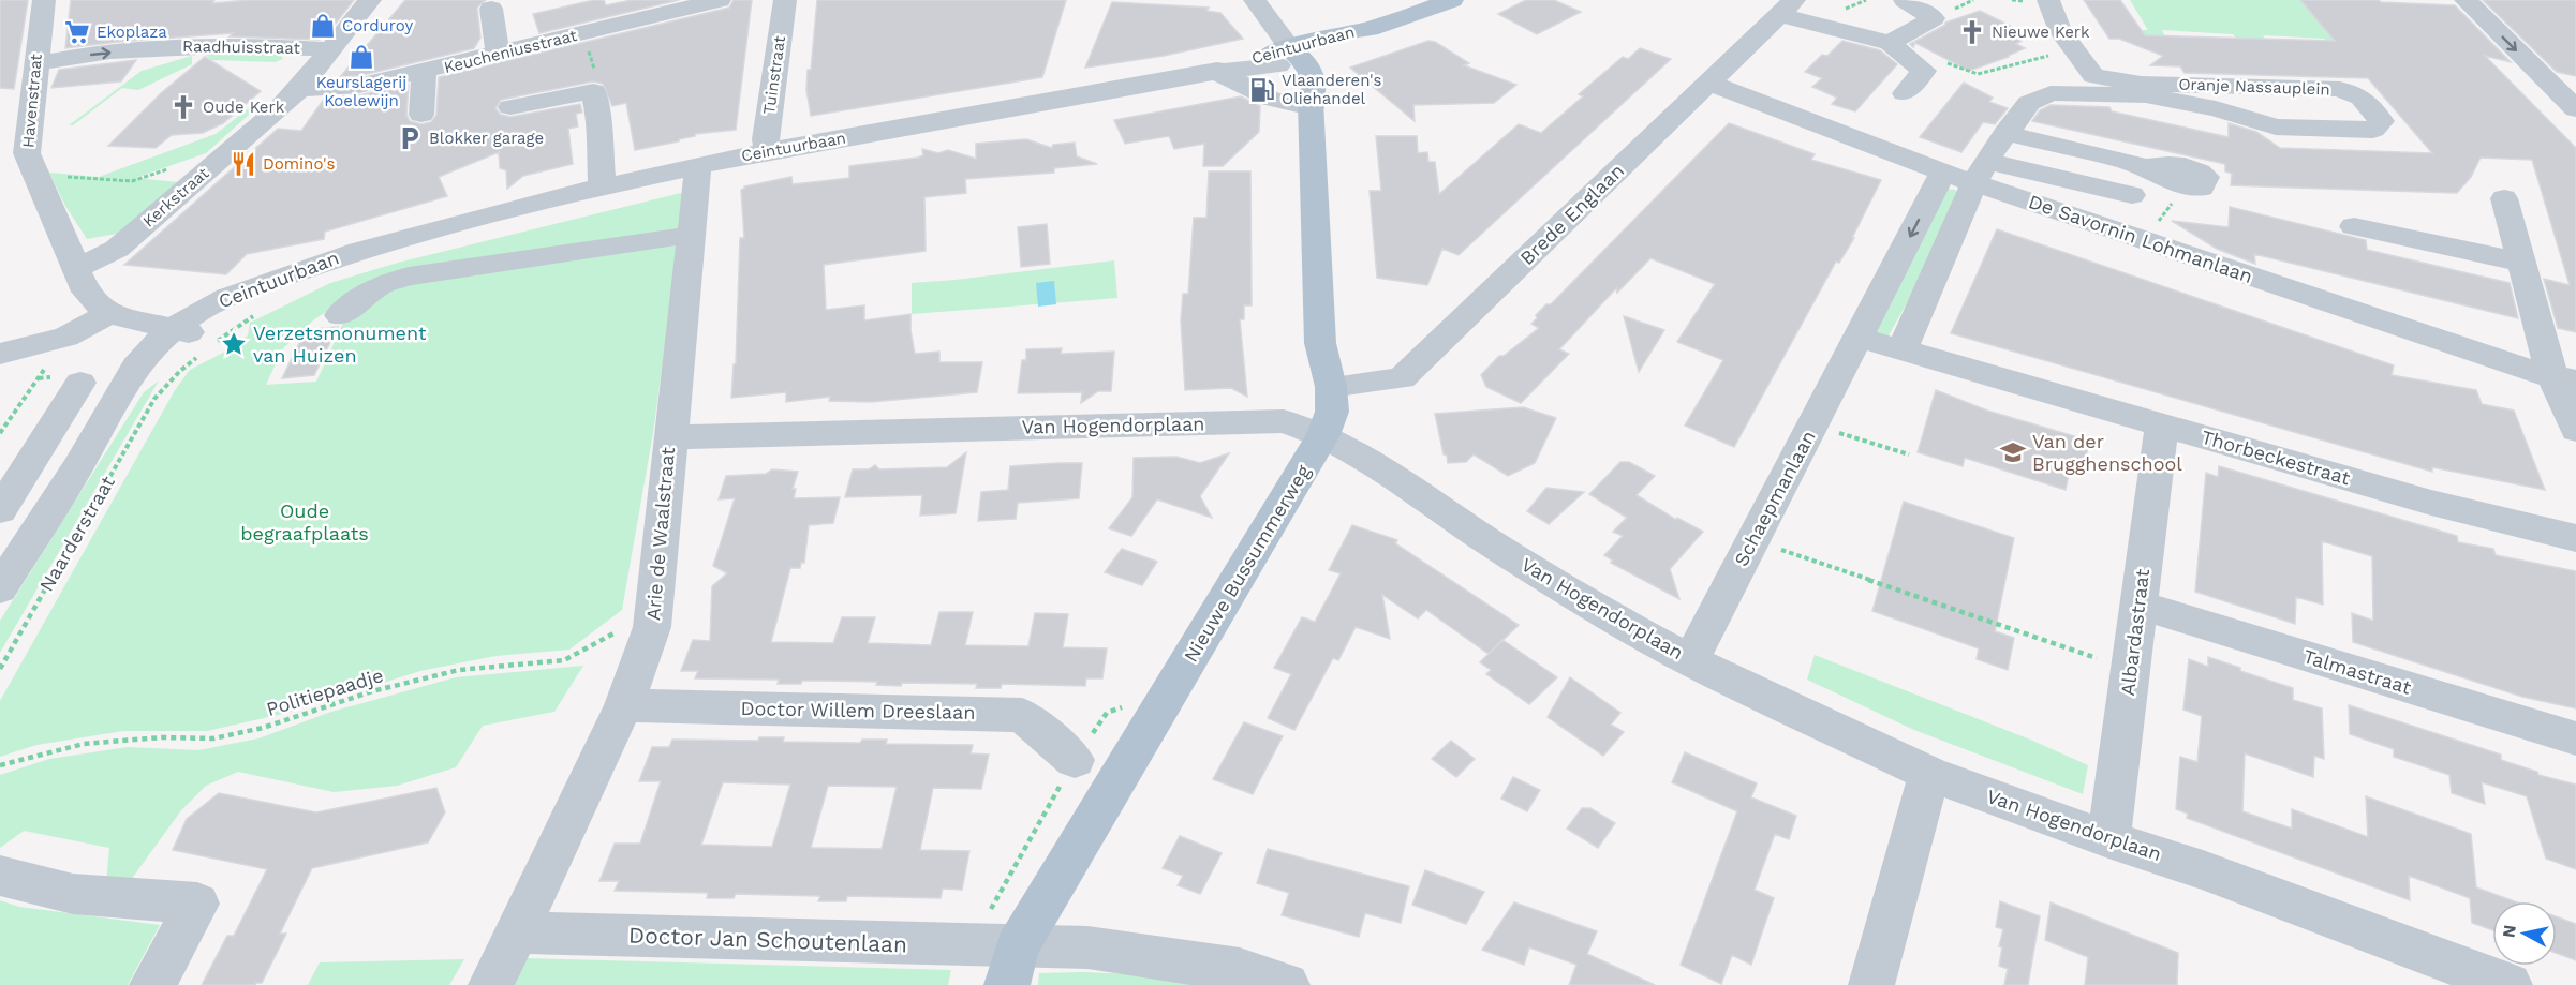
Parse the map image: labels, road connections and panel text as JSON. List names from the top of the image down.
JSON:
{
  "streets": {
    "main road": ["Ceintuurbaan", "Nieuwe Bussummerweg"],
    "street": [
      "Raadhuisstraat",
      "Keucheniusstraat",
      "Tuinstraat",
      "Oranje Nassauplein",
      "Havenstraat",
      "Kerkstraat",
      "Brede Englaan",
      "De Savornin Lohmanlaan",
      "Van Hogendorplaan",
      "Thorbeckestraat",
      "Schaepmanlaan",
      "Naarderstraat",
      "Arie de Waalstraat",
      "Albardastraat",
      "Talmastraat",
      "Doctor Willem Dreeslaan",
      "Doctor Jan Schoutenlaan"
    ],
    "path": ["Politiepaadje"]
  },
  "crossings": [
    ["Ceintuurbaan", "Tuinstraat"],
    ["Ceintuurbaan", "Naarderstraat"],
    ["Ceintuurbaan", "Arie de Waalstraat"],
    ["Raadhuisstraat", "Havenstraat"],
    ["Raadhuisstraat", "Kerkstraat"],
    ["Keucheniusstraat", "Kerkstraat"],
    ["Oranje Nassauplein", "De Savornin Lohmanlaan"],
    ["Havenstraat", "Kerkstraat"],
    ["Brede Englaan", "De Savornin Lohmanlaan"],
    ["Brede Englaan", "Nieuwe Bussummerweg"],
    ["De Savornin Lohmanlaan", "Schaepmanlaan"],
    ["Van Hogendorplaan", "Schaepmanlaan"],
    ["Van Hogendorplaan", "Arie de Waalstraat"],
    ["Van Hogendorplaan", "Nieuwe Bussummerweg"],
    ["Van Hogendorplaan", "Albardastraat"],
    ["Thorbeckestraat", "Albardastraat"],
    ["Arie de Waalstraat", "Politiepaadje"],
    ["Arie de Waalstraat", "Doctor Willem Dreeslaan"],
    ["Arie de Waalstraat", "Doctor Jan Schoutenlaan"],
    ["Nieuwe Bussummerweg", "Doctor Jan Schoutenlaan"],
    ["Albardastraat", "Talmastraat"]
  ],
  "parks": ["Oude begraafplaats"],
  "places": {
    "shop": ["Corduroy", "Keurslagerij Koelewijn"],
    "supermarket": ["Ekoplaza"],
    "church": ["Nieuwe Kerk", "Oude Kerk"],
    "fuel station": ["Vlaanderen's Oliehandel"],
    "parking": ["Blokker garage"],
    "restaurant": ["Domino's"],
    "place": ["Verzetsmonument van Huizen"],
    "school or university": ["Van der Brugghenschool"]
  },
  "north": "left"
}
